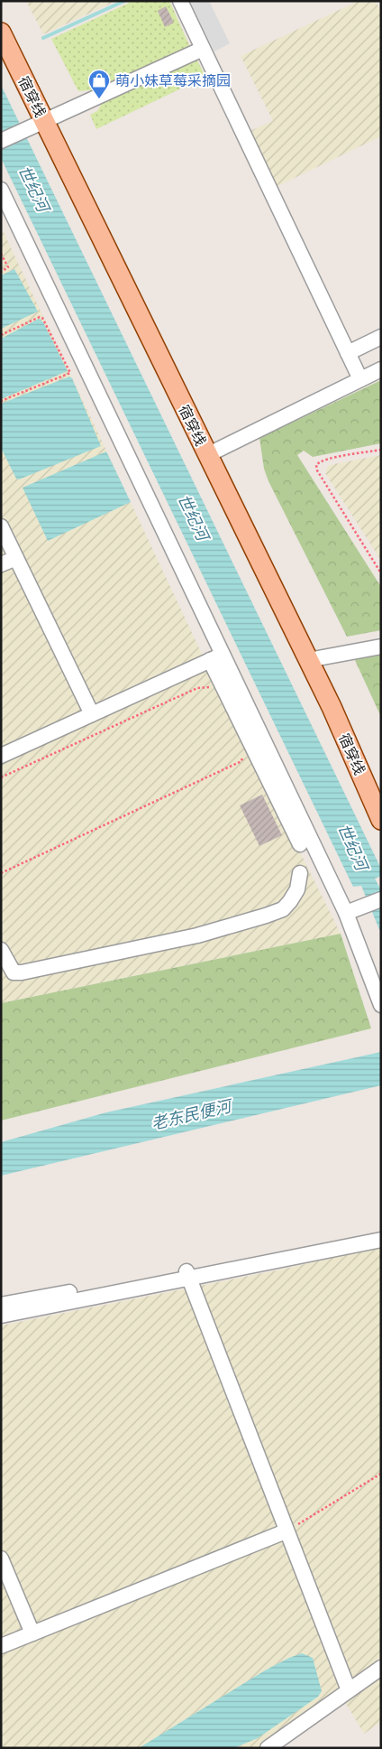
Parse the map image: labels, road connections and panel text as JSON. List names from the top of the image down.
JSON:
{
  "streets": {
    "main road": ["宿穿线"]
  },
  "water": ["世纪河", "老东民便河"],
  "places": {
    "shop": ["萌小妹草莓采摘园"]
  }
}
